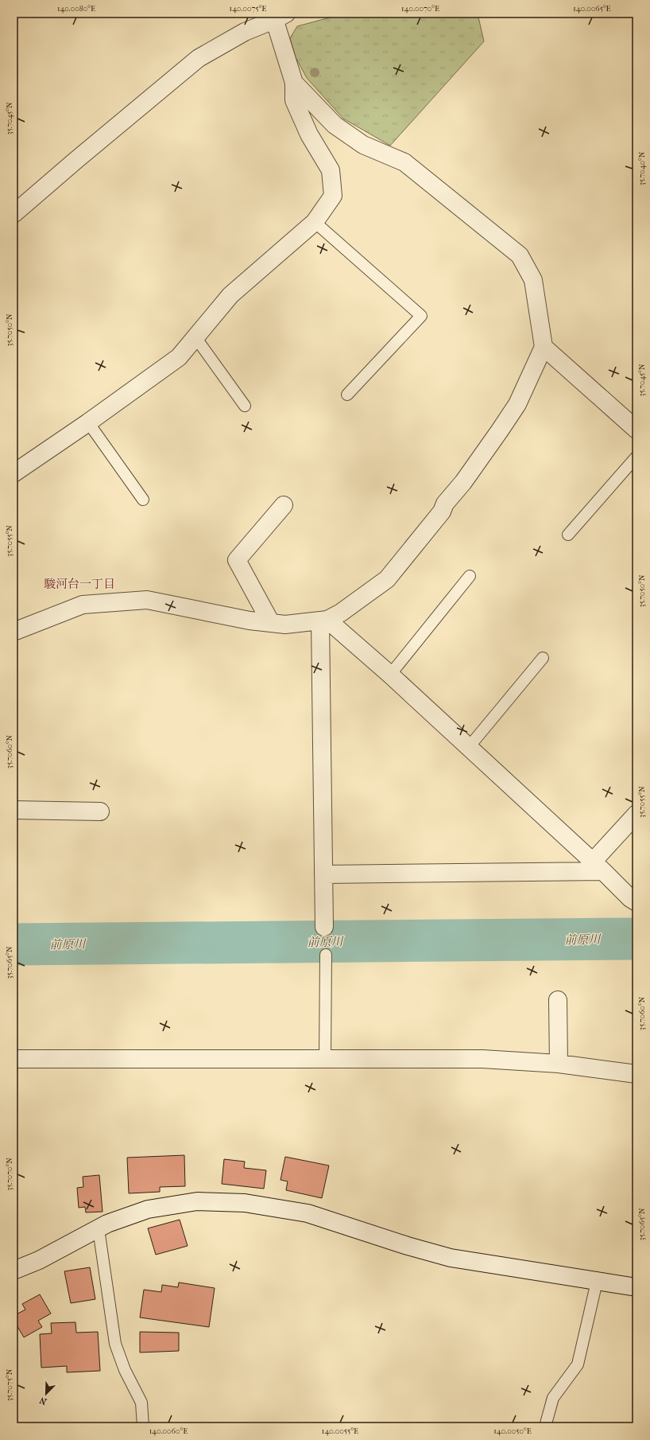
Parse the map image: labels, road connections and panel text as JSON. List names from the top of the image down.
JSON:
{
  "districts": ["駿河台一丁目"],
  "water": ["前原川"],
  "north": "bottom left",
  "coordinates": [
    "140.0080°E",
    "140.0075°E",
    "140.0070°E",
    "140.0065°E",
    "35.7045°N",
    "35.7040°N",
    "35.7050°N",
    "35.7055°N",
    "35.7060°N",
    "35.7065°N",
    "35.7070°N",
    "35.7075°N",
    "140.0060°E",
    "140.0055°E",
    "140.0050°E"
  ]
}
